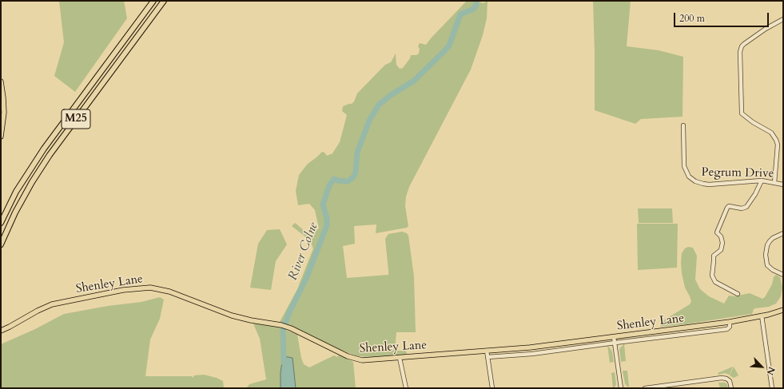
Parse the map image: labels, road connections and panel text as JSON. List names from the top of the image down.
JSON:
{
  "streets": {
    "highway": ["M25"],
    "main road": ["Shenley Lane"],
    "street": ["Pegrum Drive"]
  },
  "water": ["River Colne"],
  "scale_bar": "200 m",
  "north": "bottom right"
}
